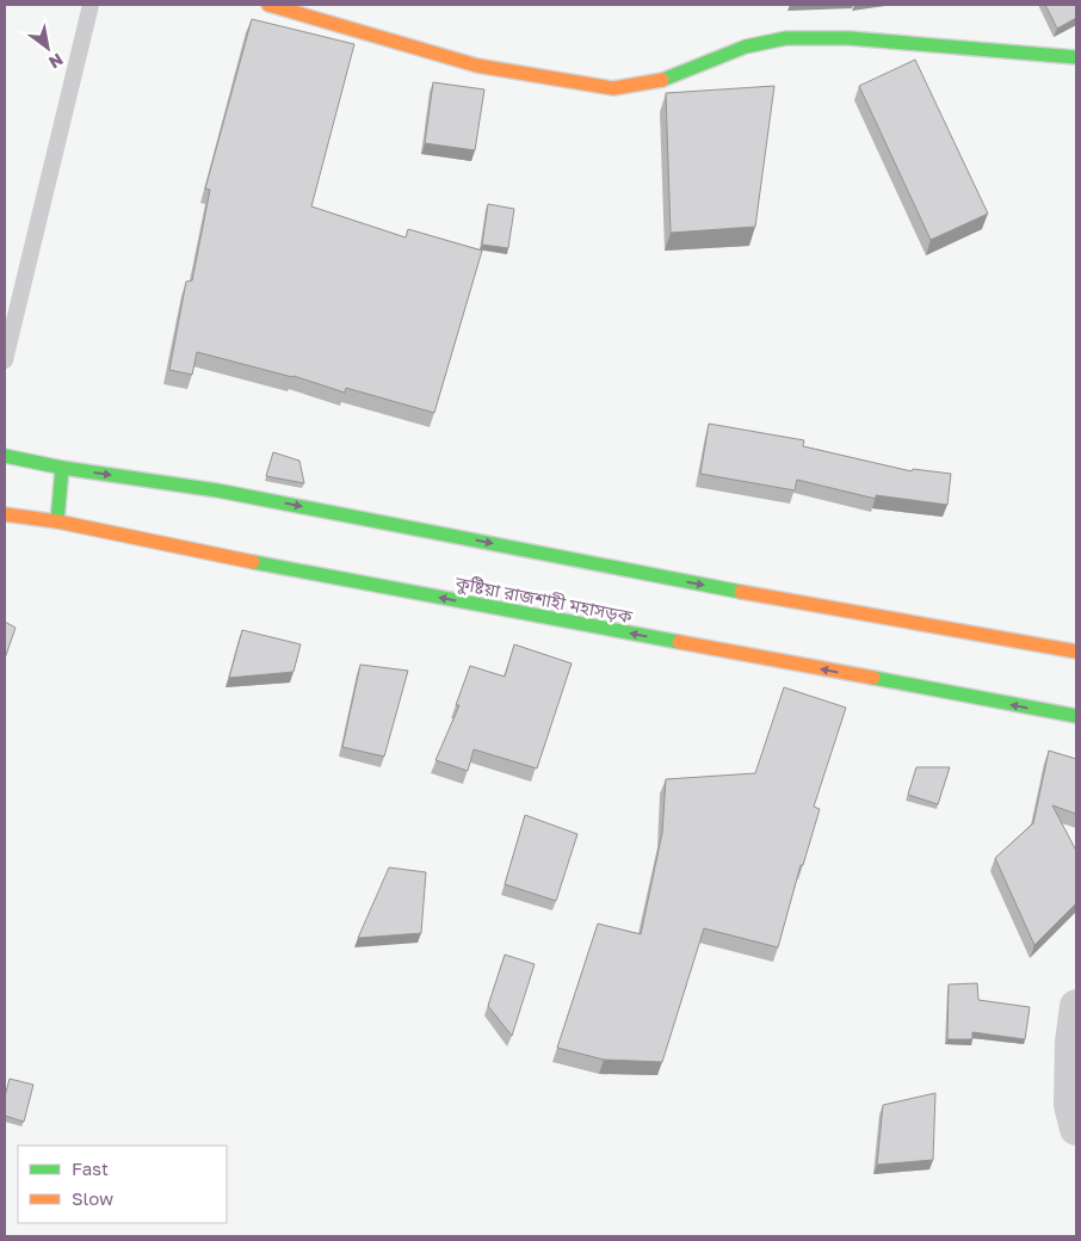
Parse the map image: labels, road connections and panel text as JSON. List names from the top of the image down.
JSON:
{
  "streets": {
    "main road": ["কুষ্টিয়া রাজশাহী মহাসড়ক"]
  },
  "legend": ["Fast", "Slow"],
  "north": "bottom right"
}
